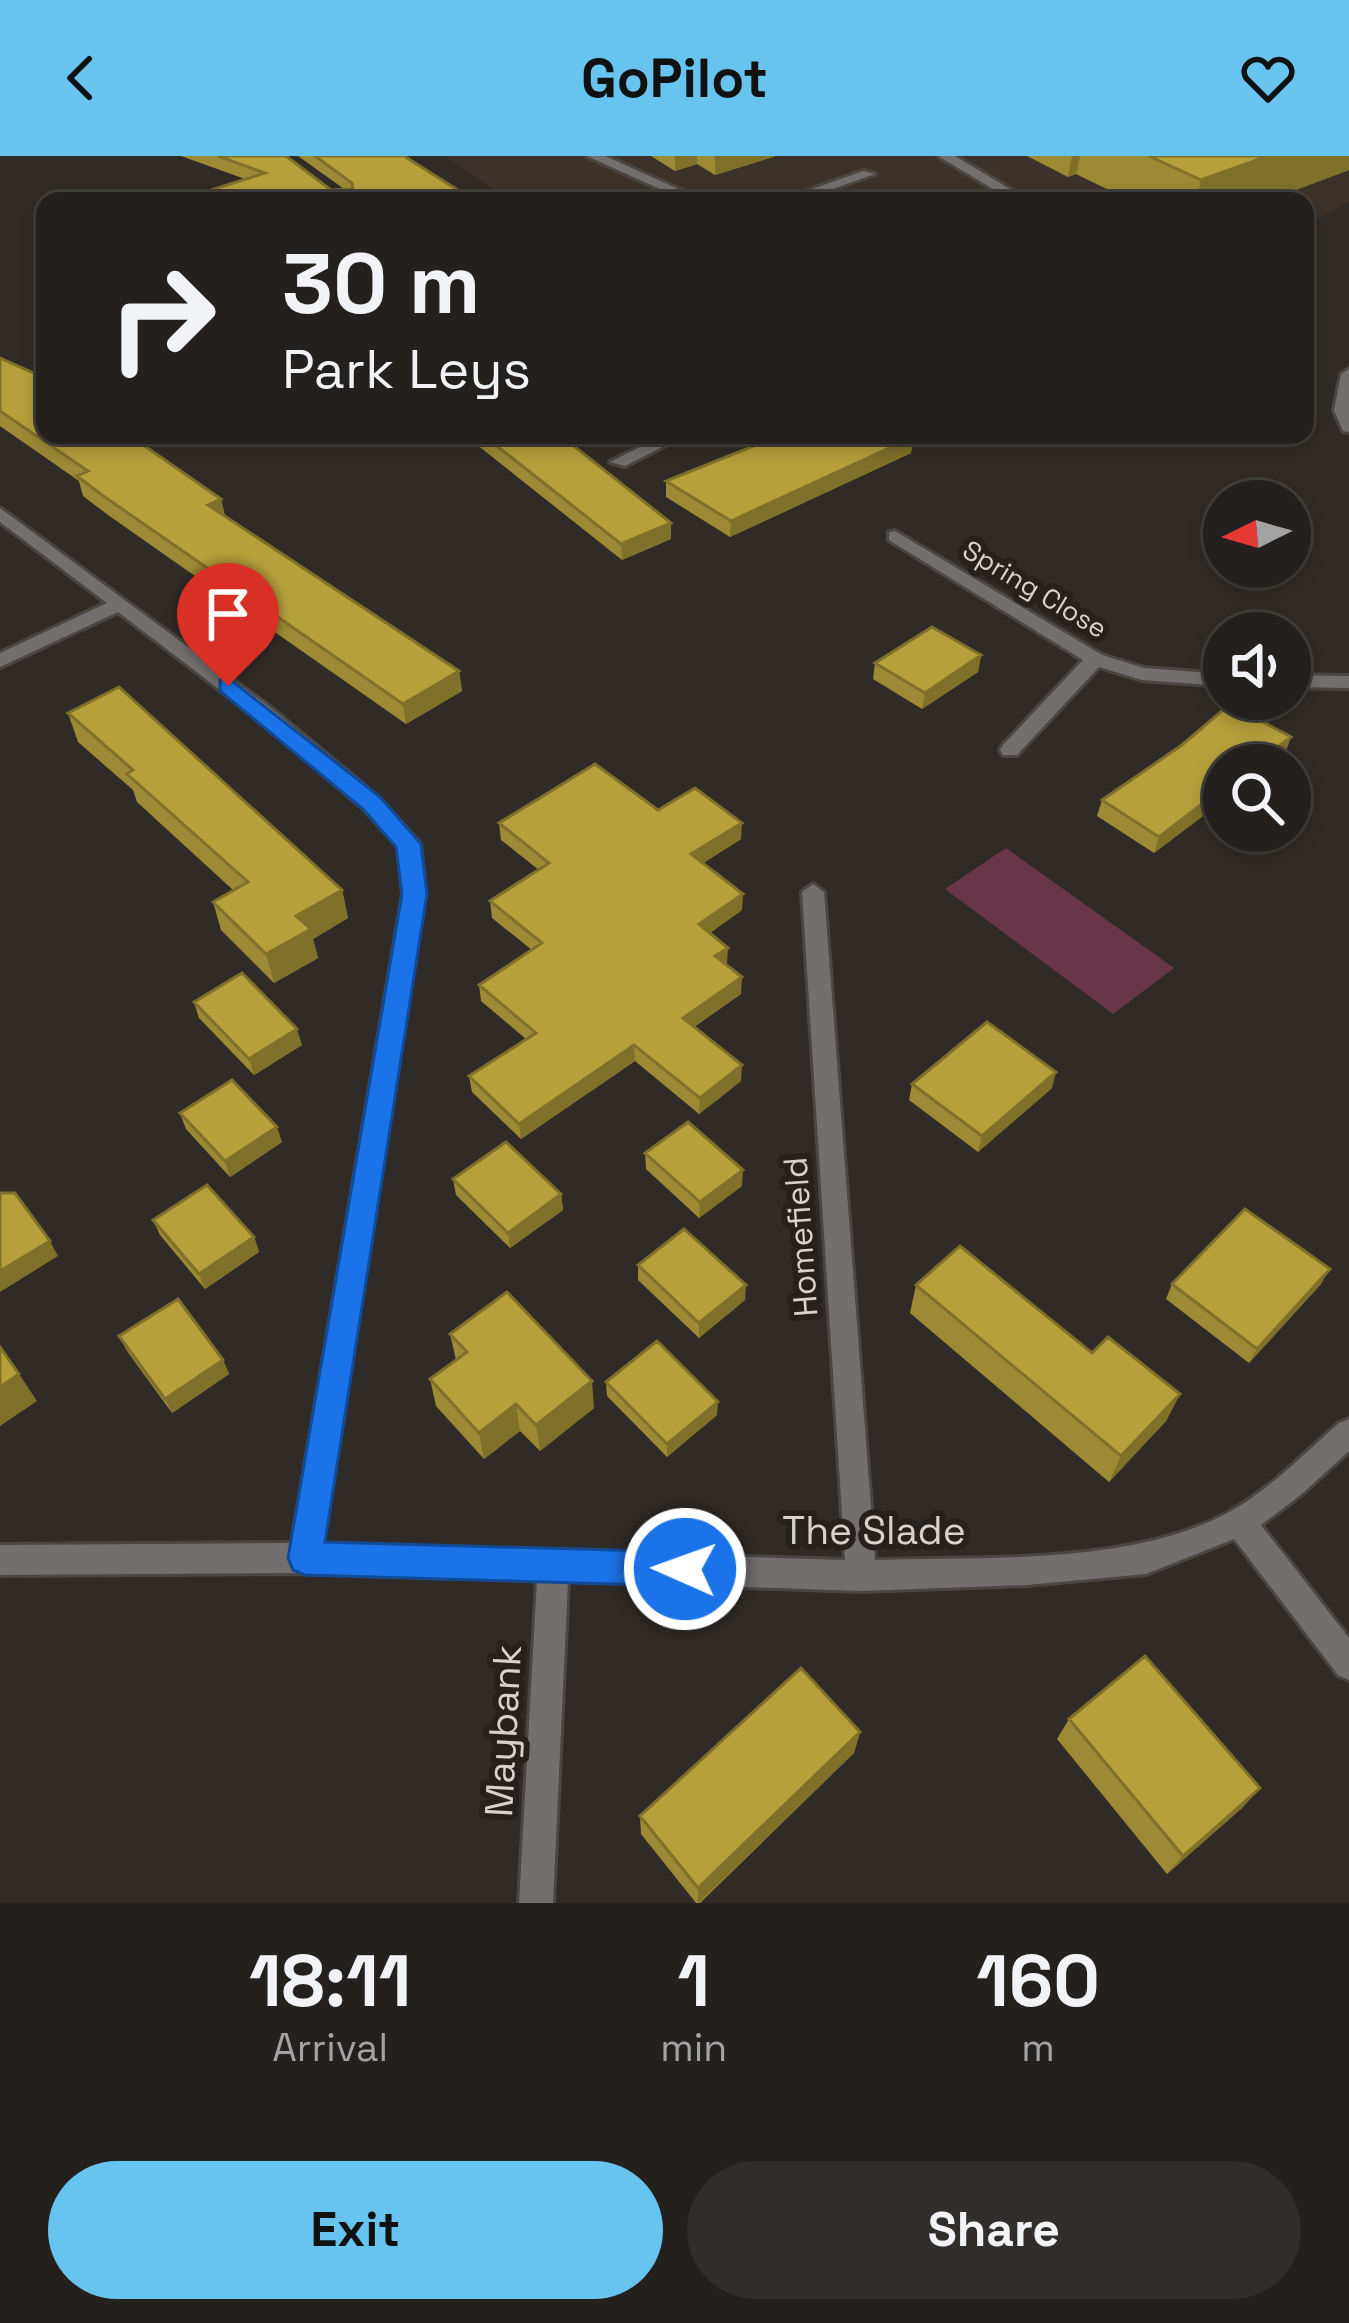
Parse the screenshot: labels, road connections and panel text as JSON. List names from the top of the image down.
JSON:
{
  "streets": {
    "street": [
      "Spring Close",
      "Homefield",
      "The Slade",
      "Maybank"
    ]
  },
  "crossings": [
    ["Homefield", "The Slade"],
    ["The Slade", "Maybank"]
  ],
  "north": "left",
  "page": {
    "header": "GoPilot",
    "turn": ["30 m", "Park Leys"],
    "eta": [
      "18:11",
      "Arrival",
      "1",
      "min",
      "160",
      "m"
    ],
    "buttons": ["Exit", "Share"]
  }
}
